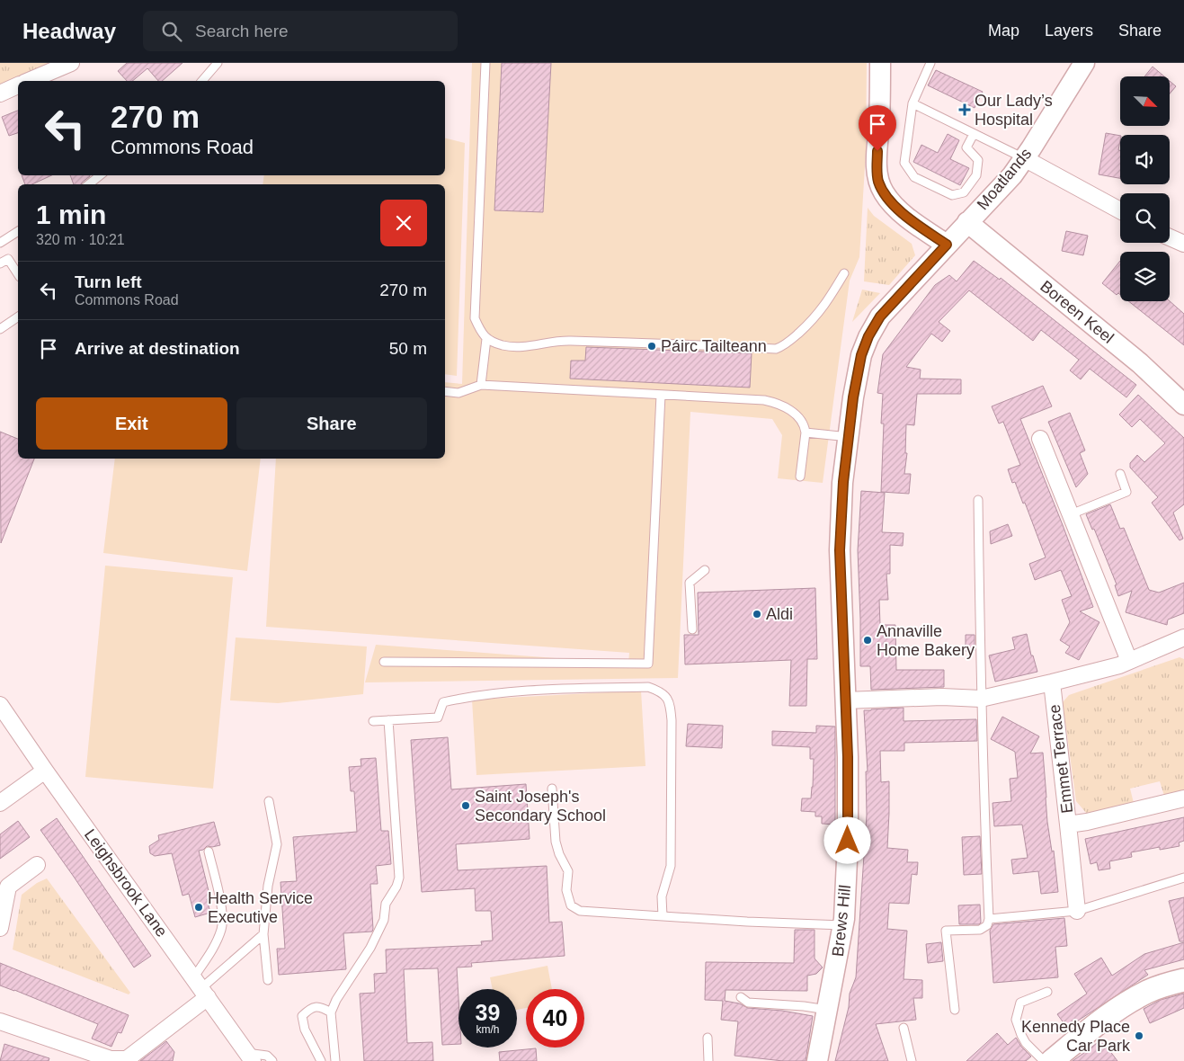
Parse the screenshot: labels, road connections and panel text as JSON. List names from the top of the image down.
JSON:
{
  "streets": {
    "street": [
      "Moatlands",
      "Boreen Keel",
      "Emmet Terrace",
      "Leighsbrook Lane",
      "Brews Hill"
    ]
  },
  "crossings": [
    ["Moatlands", "Boreen Keel"],
    ["Moatlands", "Brews Hill"]
  ],
  "places": {
    "health": ["Our Lady’s Hospital"],
    "other": [
      "Páirc Tailteann",
      "Aldi",
      "Annaville Home Bakery",
      "Saint Joseph's Secondary School",
      "Health Service Executive",
      "Kennedy Place Car Park"
    ]
  },
  "north": "bottom right",
  "page": {
    "header": "Headway",
    "search": "Search here",
    "nav": ["Map", "Layers", "Share"],
    "turn": ["270 m", "Commons Road"],
    "heading": ["1 min", "320 m · 10:21"],
    "list": [
      {
        "name": "Turn left",
        "note": "Commons Road",
        "value": "270 m"
      },
      {
        "name": "Arrive at destination",
        "value": "50 m"
      }
    ],
    "buttons": ["Exit", "Share"],
    "speed": "39 km/h",
    "limit": "40"
  }
}
